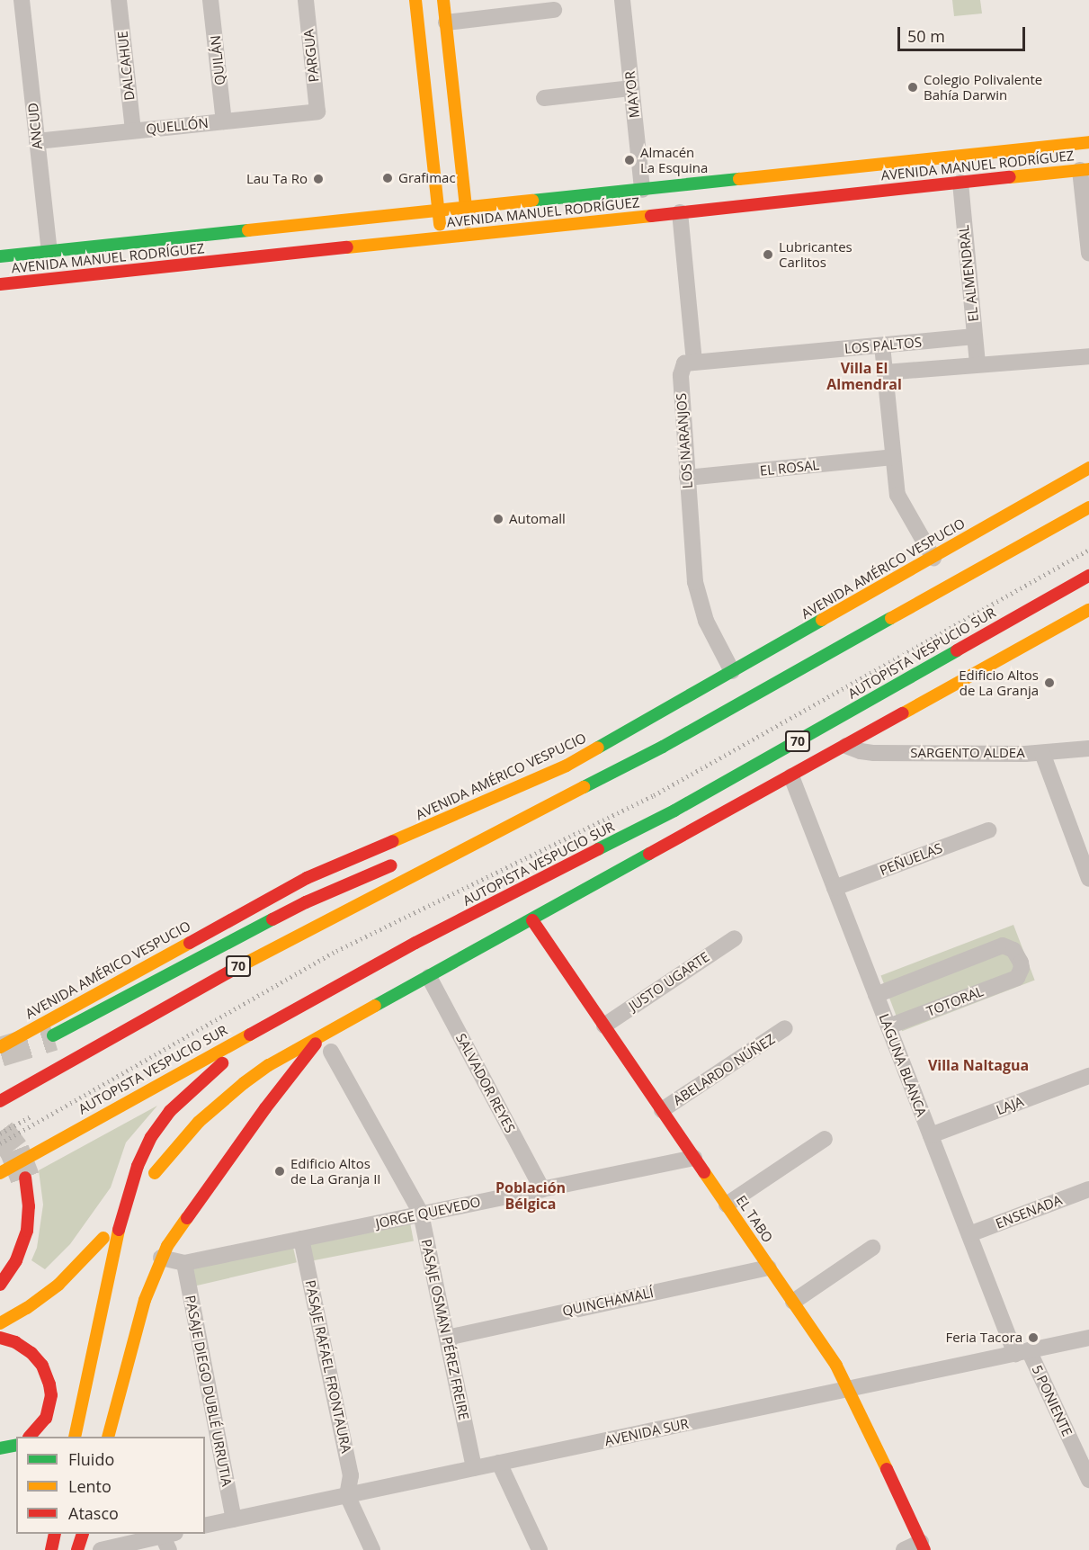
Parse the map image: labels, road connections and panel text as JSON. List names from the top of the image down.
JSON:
{
  "streets": {
    "main road": [
      "AVENIDA MANUEL RODRÍGUEZ",
      "AVENIDA AMÉRICO VESPUCIO",
      "AUTOPISTA VESPUCIO SUR",
      "70",
      "EL TABO"
    ],
    "street": [
      "PARGUA",
      "QUILÁN",
      "DALCAHUE",
      "MAYOR",
      "ANCUD",
      "QUELLÓN",
      "EL ALMENDRAL",
      "LOS PALTOS",
      "LOS NARANJOS",
      "EL ROSAL",
      "SARGENTO ALDEA",
      "PEÑUELAS",
      "JUSTO UGARTE",
      "TOTORAL",
      "LAGUNA BLANCA",
      "ABELARDO NÚÑEZ",
      "SALVADOR REYES",
      "LAJA",
      "ENSENADA",
      "JORGE QUEVEDO",
      "QUINCHAMALÍ",
      "PASAJE OSMAN PÉREZ FREIRE",
      "PASAJE RAFAEL FRONTAURA",
      "PASAJE DIEGO DUBLÉ URRUTIA",
      "5 PONIENTE",
      "AVENIDA SUR"
    ]
  },
  "crossings": [
    ["PARGUA", "QUELLÓN"],
    ["QUILÁN", "QUELLÓN"],
    ["DALCAHUE", "QUELLÓN"],
    ["MAYOR", "AVENIDA MANUEL RODRÍGUEZ"],
    ["ANCUD", "QUELLÓN"],
    ["ANCUD", "AVENIDA MANUEL RODRÍGUEZ"],
    ["AVENIDA MANUEL RODRÍGUEZ", "EL ALMENDRAL"],
    ["EL ALMENDRAL", "LOS PALTOS"],
    ["LOS PALTOS", "LOS NARANJOS"],
    ["LOS NARANJOS", "EL ROSAL"],
    ["LOS NARANJOS", "AVENIDA AMÉRICO VESPUCIO"],
    ["PEÑUELAS", "LAGUNA BLANCA"],
    ["JUSTO UGARTE", "EL TABO"],
    ["TOTORAL", "LAGUNA BLANCA"],
    ["LAGUNA BLANCA", "LAJA"],
    ["LAGUNA BLANCA", "ENSENADA"],
    ["LAGUNA BLANCA", "5 PONIENTE"],
    ["LAGUNA BLANCA", "AVENIDA SUR"],
    ["ABELARDO NÚÑEZ", "EL TABO"],
    ["SALVADOR REYES", "JORGE QUEVEDO"],
    ["JORGE QUEVEDO", "EL TABO"],
    ["JORGE QUEVEDO", "PASAJE OSMAN PÉREZ FREIRE"],
    ["JORGE QUEVEDO", "PASAJE RAFAEL FRONTAURA"],
    ["JORGE QUEVEDO", "PASAJE DIEGO DUBLÉ URRUTIA"],
    ["EL TABO", "QUINCHAMALÍ"],
    ["EL TABO", "AVENIDA SUR"],
    ["QUINCHAMALÍ", "PASAJE OSMAN PÉREZ FREIRE"],
    ["PASAJE OSMAN PÉREZ FREIRE", "AVENIDA SUR"],
    ["PASAJE RAFAEL FRONTAURA", "AVENIDA SUR"],
    ["PASAJE DIEGO DUBLÉ URRUTIA", "AVENIDA SUR"],
    ["5 PONIENTE", "AVENIDA SUR"]
  ],
  "districts": ["Villa El Almendral", "Villa Naltagua", "Población Bélgica"],
  "places": [
    "Colegio Polivalente Bahía Darwin",
    "Almacén La Esquina",
    "Grafimac",
    "Lau Ta Ro",
    "Lubricantes Carlitos",
    "Automall",
    "Edificio Altos de La Granja",
    "Edificio Altos de La Granja II",
    "Feria Tacora"
  ],
  "legend": ["Fluido", "Lento", "Atasco"],
  "scale_bar": "50 m"
}
